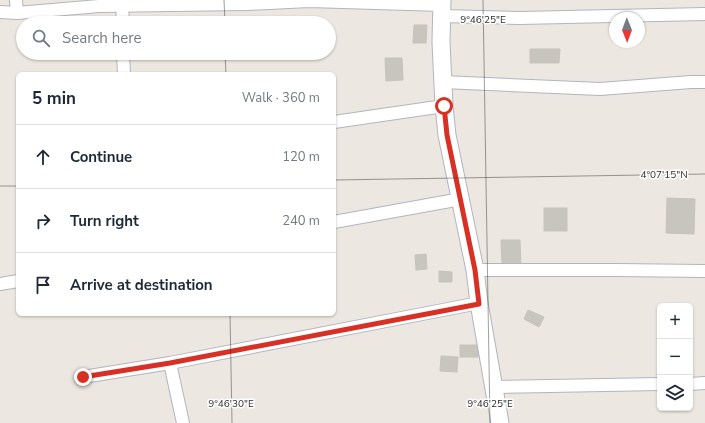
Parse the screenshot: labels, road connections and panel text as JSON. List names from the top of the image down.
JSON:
{
  "north": "bottom",
  "page": {
    "search": "Search here",
    "heading": ["5 min", "Walk · 360 m"],
    "list": [
      ["Continue", "120 m"],
      ["Turn right", "240 m"],
      "Arrive at destination"
    ],
    "map_buttons": ["+", "−"]
  },
  "coordinates": ["9°46'25\"E", "4°07'15\"N", "9°46'30\"E"]
}
